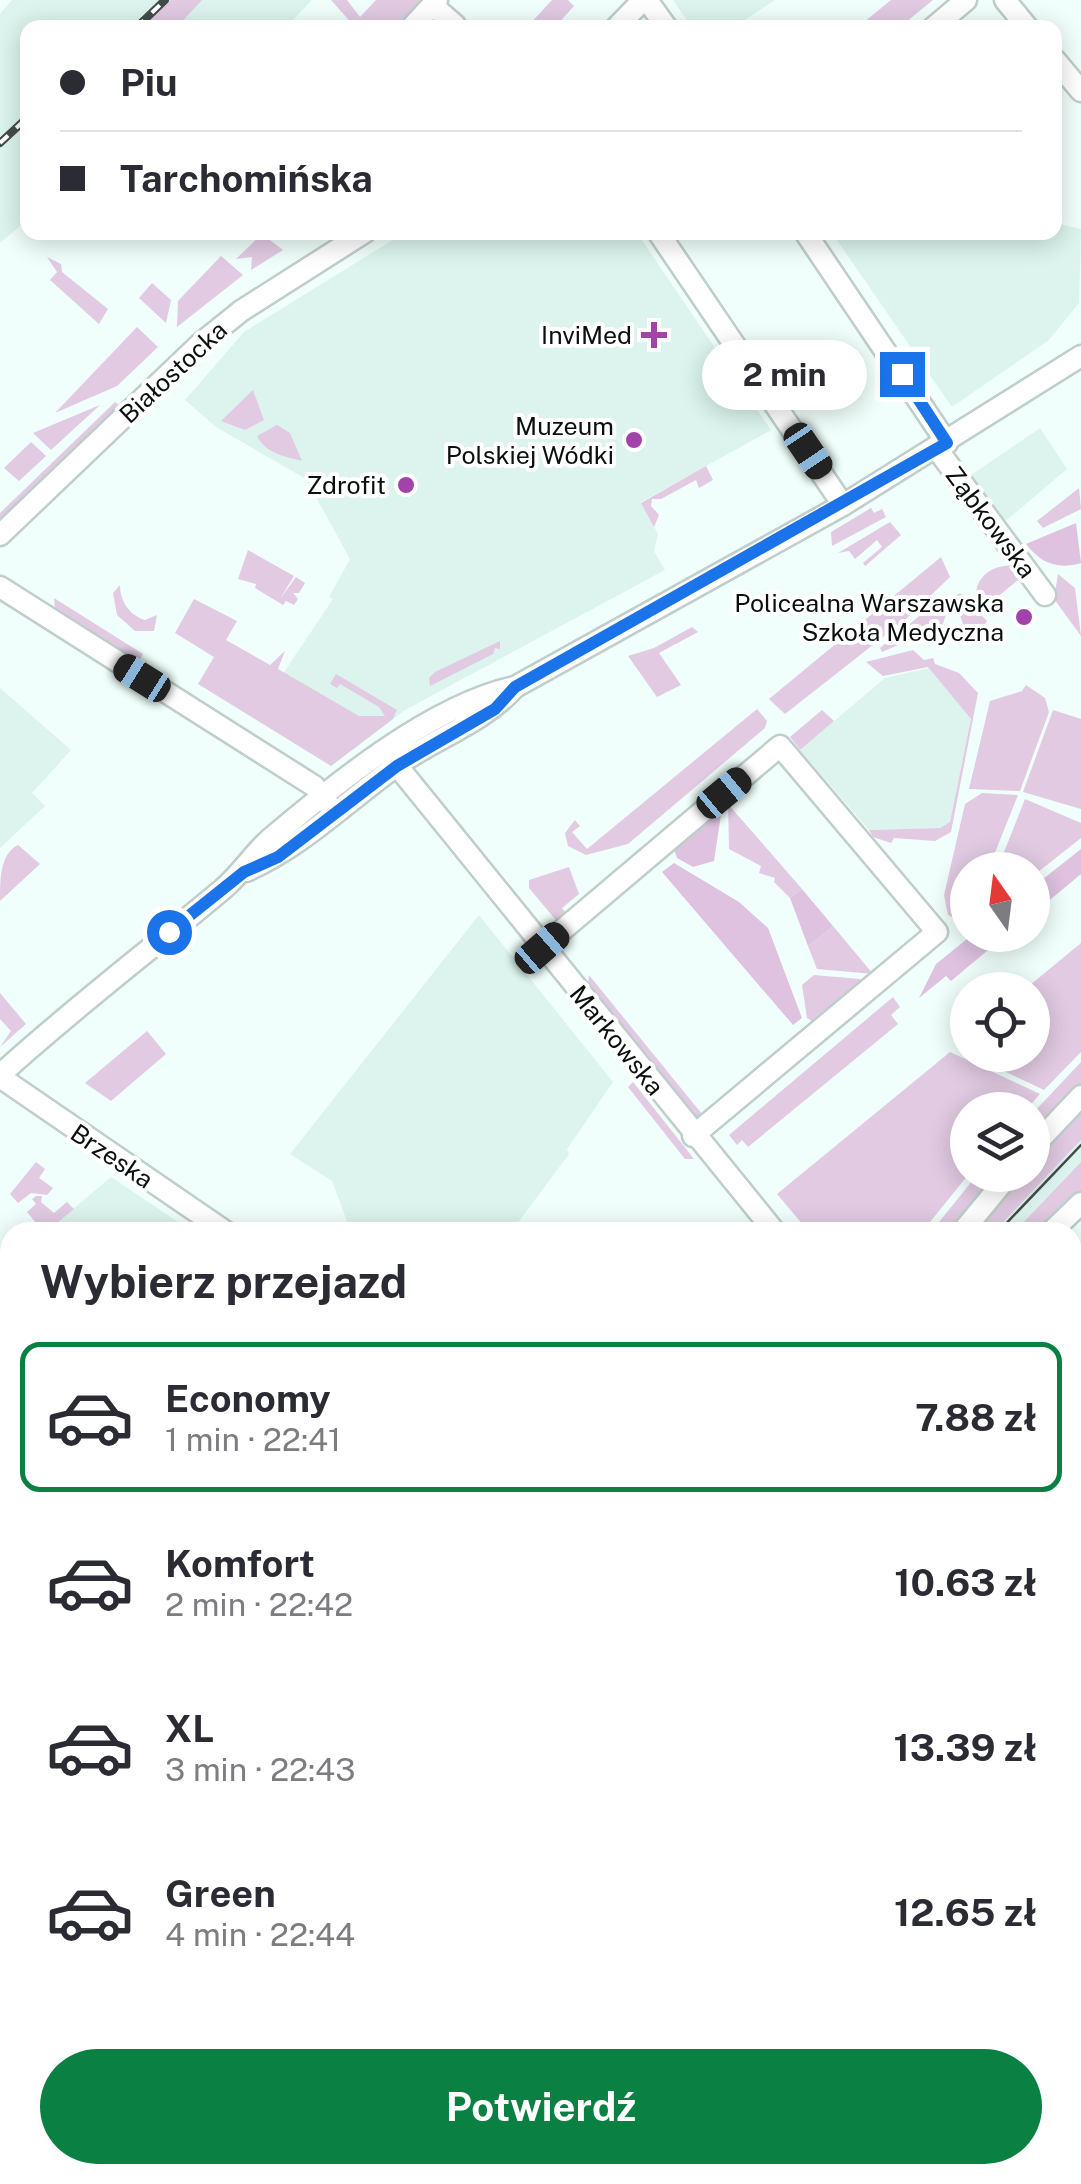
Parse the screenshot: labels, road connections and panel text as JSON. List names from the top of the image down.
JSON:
{
  "streets": {
    "street": [
      "Białostocka",
      "Ząbkowska",
      "Markowska",
      "Brzeska"
    ]
  },
  "crossings": [
    ["Ząbkowska", "Markowska"],
    ["Ząbkowska", "Brzeska"]
  ],
  "places": {
    "health": ["InviMed"],
    "other": ["Muzeum Polskiej Wódki", "Zdrofit", "Policealna Warszawska Szkoła Medyczna"]
  },
  "north": "top",
  "page": {
    "banner": ["Piu", "Tarchomińska"],
    "bubble": "2 min",
    "heading": "Wybierz przejazd",
    "list": [
      {
        "name": "Economy",
        "note": "1 min · 22:41",
        "value": "7.88 zł"
      },
      {
        "name": "Komfort",
        "note": "2 min · 22:42",
        "value": "10.63 zł"
      },
      {
        "name": "XL",
        "note": "3 min · 22:43",
        "value": "13.39 zł"
      },
      {
        "name": "Green",
        "note": "4 min · 22:44",
        "value": "12.65 zł"
      }
    ],
    "buttons": "Potwierdź"
  }
}
